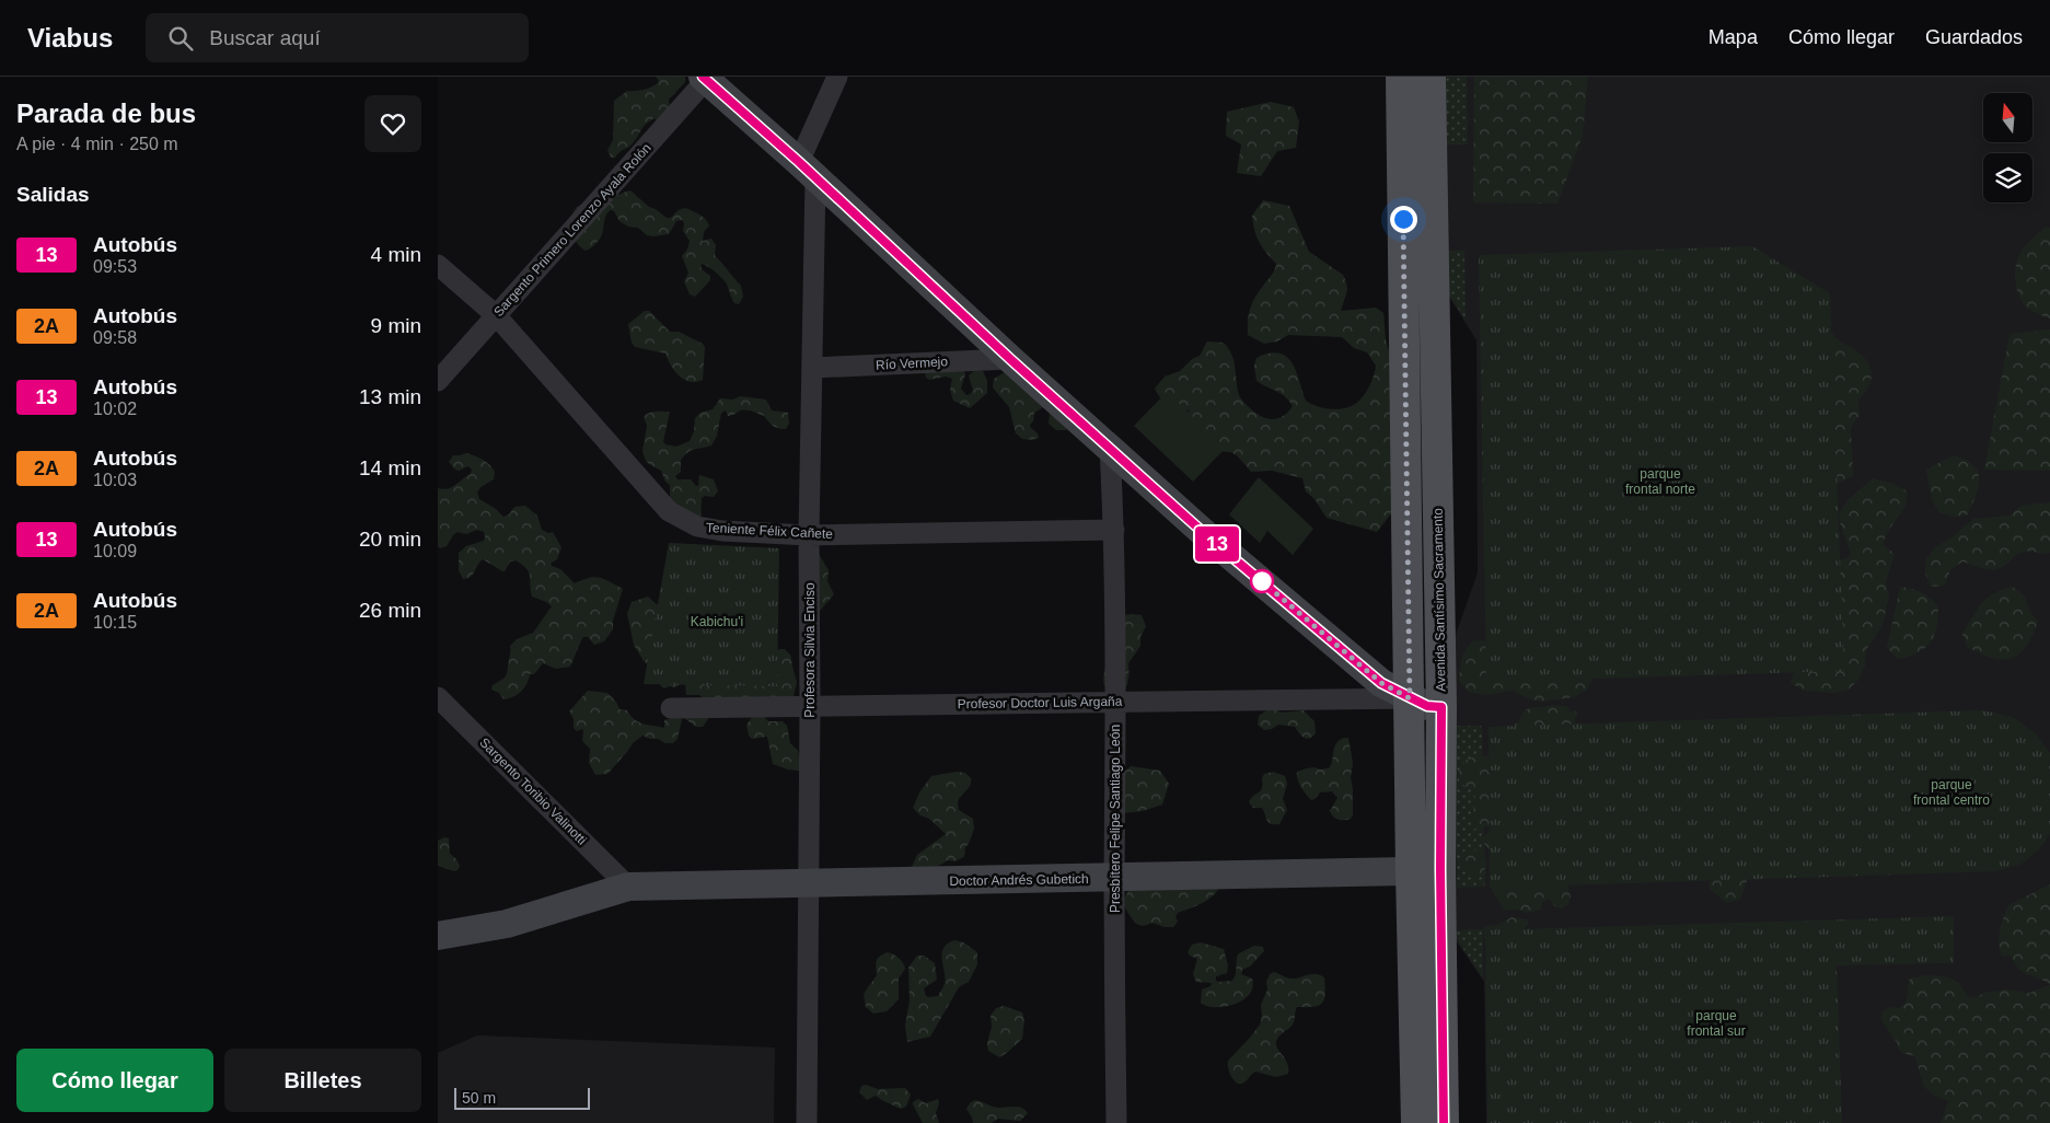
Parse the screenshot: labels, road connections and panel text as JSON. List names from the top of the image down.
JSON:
{
  "streets": {
    "main road": ["Avenida Santísimo Sacramento"],
    "street": [
      "Sargento Primero Lorenzo Ayala Rolón",
      "Río Vermejo",
      "Teniente Félix Cañete",
      "Profesora Silvia Enciso",
      "Profesor Doctor Luis Argaña",
      "Sargento Toribio Valinotti",
      "Presbítero Felipe Santiago León",
      "Doctor Andrés Gubetich"
    ]
  },
  "crossings": [
    ["Sargento Primero Lorenzo Ayala Rolón", "Teniente Félix Cañete"],
    ["Río Vermejo", "Profesora Silvia Enciso"],
    ["Teniente Félix Cañete", "Profesora Silvia Enciso"],
    ["Teniente Félix Cañete", "Presbítero Felipe Santiago León"],
    ["Avenida Santísimo Sacramento", "Profesor Doctor Luis Argaña"],
    ["Avenida Santísimo Sacramento", "Doctor Andrés Gubetich"],
    ["Profesora Silvia Enciso", "Profesor Doctor Luis Argaña"],
    ["Profesora Silvia Enciso", "Doctor Andrés Gubetich"],
    ["Profesor Doctor Luis Argaña", "Presbítero Felipe Santiago León"],
    ["Sargento Toribio Valinotti", "Doctor Andrés Gubetich"],
    ["Presbítero Felipe Santiago León", "Doctor Andrés Gubetich"]
  ],
  "parks": [
    "parque frontal norte",
    "Kabichu'i",
    "parque frontal centro",
    "parque frontal sur"
  ],
  "lines": ["bus line 13"],
  "scale_bar": "50 m",
  "north": "top",
  "page": {
    "header": "Viabus",
    "search": "Buscar aquí",
    "nav": ["Mapa", "Cómo llegar", "Guardados"],
    "heading": [
      ["Parada de bus", "A pie · 4 min · 250 m"],
      "Salidas"
    ],
    "on_map": "13",
    "list": [
      {
        "mark": "13",
        "name": "Autobús",
        "note": "09:53",
        "value": "4 min"
      },
      {
        "mark": "2A",
        "name": "Autobús",
        "note": "09:58",
        "value": "9 min"
      },
      {
        "mark": "13",
        "name": "Autobús",
        "note": "10:02",
        "value": "13 min"
      },
      {
        "mark": "2A",
        "name": "Autobús",
        "note": "10:03",
        "value": "14 min"
      },
      {
        "mark": "13",
        "name": "Autobús",
        "note": "10:09",
        "value": "20 min"
      },
      {
        "mark": "2A",
        "name": "Autobús",
        "note": "10:15",
        "value": "26 min"
      }
    ],
    "buttons": ["Cómo llegar", "Billetes"],
    "scale": "50 m"
  }
}
